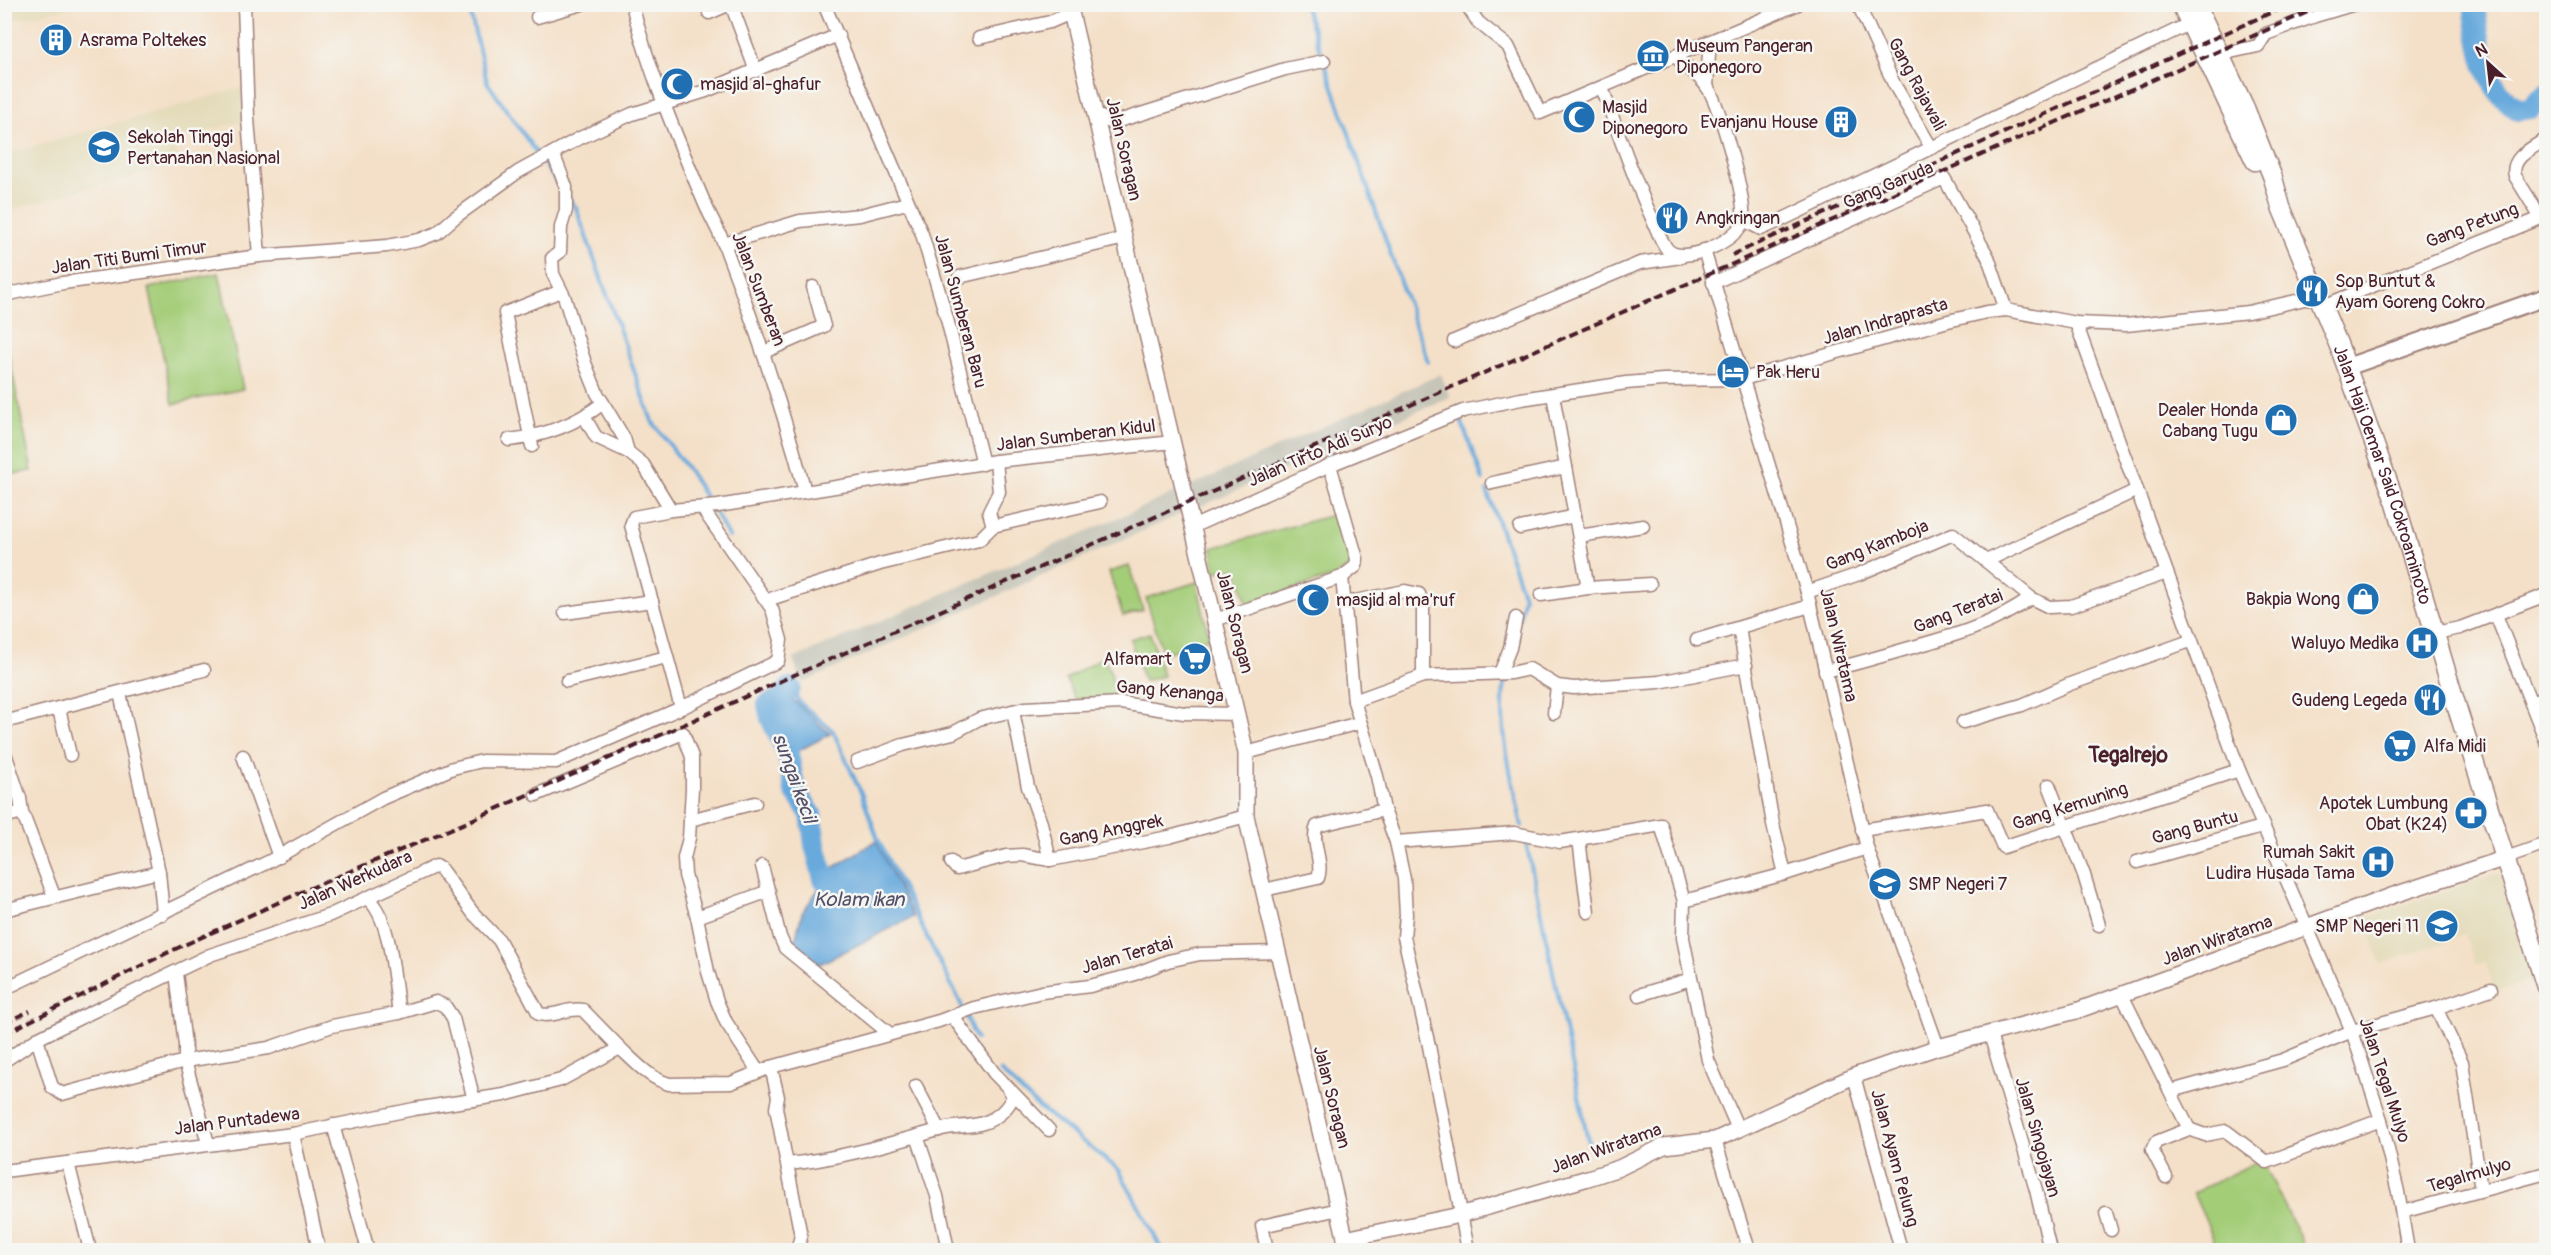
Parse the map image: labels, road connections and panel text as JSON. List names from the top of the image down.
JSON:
{
  "streets": {
    "main road": ["Jalan Haji Oemar Said Cokroaminoto"],
    "street": [
      "Gang Rajawali",
      "Jalan Soragan",
      "Gang Garuda",
      "Gang Petung",
      "Jalan Titi Bumi Timur",
      "Jalan Sumberan",
      "Jalan Sumberan Baru",
      "Jalan Indraprasta",
      "Jalan Sumberan Kidul",
      "Jalan Tirto Adi Suryo",
      "Gang Kamboja",
      "Gang Teratai",
      "Jalan Wiratama",
      "Gang Kenanga",
      "Gang Kemuning",
      "Gang Buntu",
      "Gang Anggrek",
      "Jalan Werkudara",
      "Jalan Teratai",
      "Jalan Tegal Mulyo",
      "Jalan Puntadewa",
      "Jalan Singojayan",
      "Jalan Ayam Pelung",
      "Tegalmulyo"
    ]
  },
  "crossings": [
    ["Jalan Soragan", "Jalan Sumberan Kidul"],
    ["Jalan Soragan", "Jalan Tirto Adi Suryo"],
    ["Jalan Soragan", "Jalan Wiratama"],
    ["Jalan Soragan", "Gang Kenanga"],
    ["Jalan Soragan", "Gang Anggrek"],
    ["Jalan Soragan", "Jalan Teratai"],
    ["Gang Garuda", "Jalan Indraprasta"],
    ["Gang Garuda", "Jalan Wiratama"],
    ["Gang Petung", "Jalan Indraprasta"],
    ["Gang Petung", "Jalan Haji Oemar Said Cokroaminoto"],
    ["Jalan Titi Bumi Timur", "Jalan Sumberan"],
    ["Jalan Titi Bumi Timur", "Jalan Sumberan Baru"],
    ["Jalan Sumberan Baru", "Jalan Sumberan Kidul"],
    ["Jalan Indraprasta", "Jalan Tirto Adi Suryo"],
    ["Jalan Indraprasta", "Jalan Haji Oemar Said Cokroaminoto"],
    ["Jalan Indraprasta", "Jalan Wiratama"],
    ["Jalan Indraprasta", "Jalan Tegal Mulyo"],
    ["Jalan Haji Oemar Said Cokroaminoto", "Jalan Wiratama"],
    ["Gang Kamboja", "Gang Teratai"],
    ["Gang Kamboja", "Jalan Wiratama"],
    ["Gang Teratai", "Jalan Wiratama"],
    ["Gang Teratai", "Jalan Tegal Mulyo"],
    ["Jalan Wiratama", "Gang Kemuning"],
    ["Jalan Wiratama", "Jalan Tegal Mulyo"],
    ["Jalan Wiratama", "Jalan Singojayan"],
    ["Jalan Wiratama", "Jalan Ayam Pelung"],
    ["Gang Kemuning", "Jalan Tegal Mulyo"],
    ["Gang Buntu", "Jalan Tegal Mulyo"],
    ["Jalan Werkudara", "Jalan Teratai"],
    ["Jalan Werkudara", "Jalan Puntadewa"],
    ["Jalan Teratai", "Jalan Puntadewa"],
    ["Jalan Tegal Mulyo", "Tegalmulyo"]
  ],
  "districts": ["Tegalrejo"],
  "water": ["sungai kecil", "Kolam ikan"],
  "places": {
    "building": ["Asrama Poltekes", "Evanjanu House"],
    "museum": ["Museum Pangeran Diponegoro"],
    "mosque": ["masjid al-ghafur", "Masjid Diponegoro", "masjid al ma'ruf"],
    "school or university": ["Sekolah Tinggi Pertanahan Nasional", "SMP Negeri 7", "SMP Negeri 11"],
    "restaurant": ["Angkringan", "Sop Buntut & Ayam Goreng Cokro", "Gudeng Legeda"],
    "hotel": ["Pak Heru"],
    "shop": ["Dealer Honda Cabang Tugu", "Bakpia Wong"],
    "hospital": ["Waluyo Medika", "Rumah Sakit Ludira Husada Tama"],
    "supermarket": ["Alfamart", "Alfa Midi"],
    "pharmacy": ["Apotek Lumbung Obat (K24)"]
  },
  "north": "top left"
}
